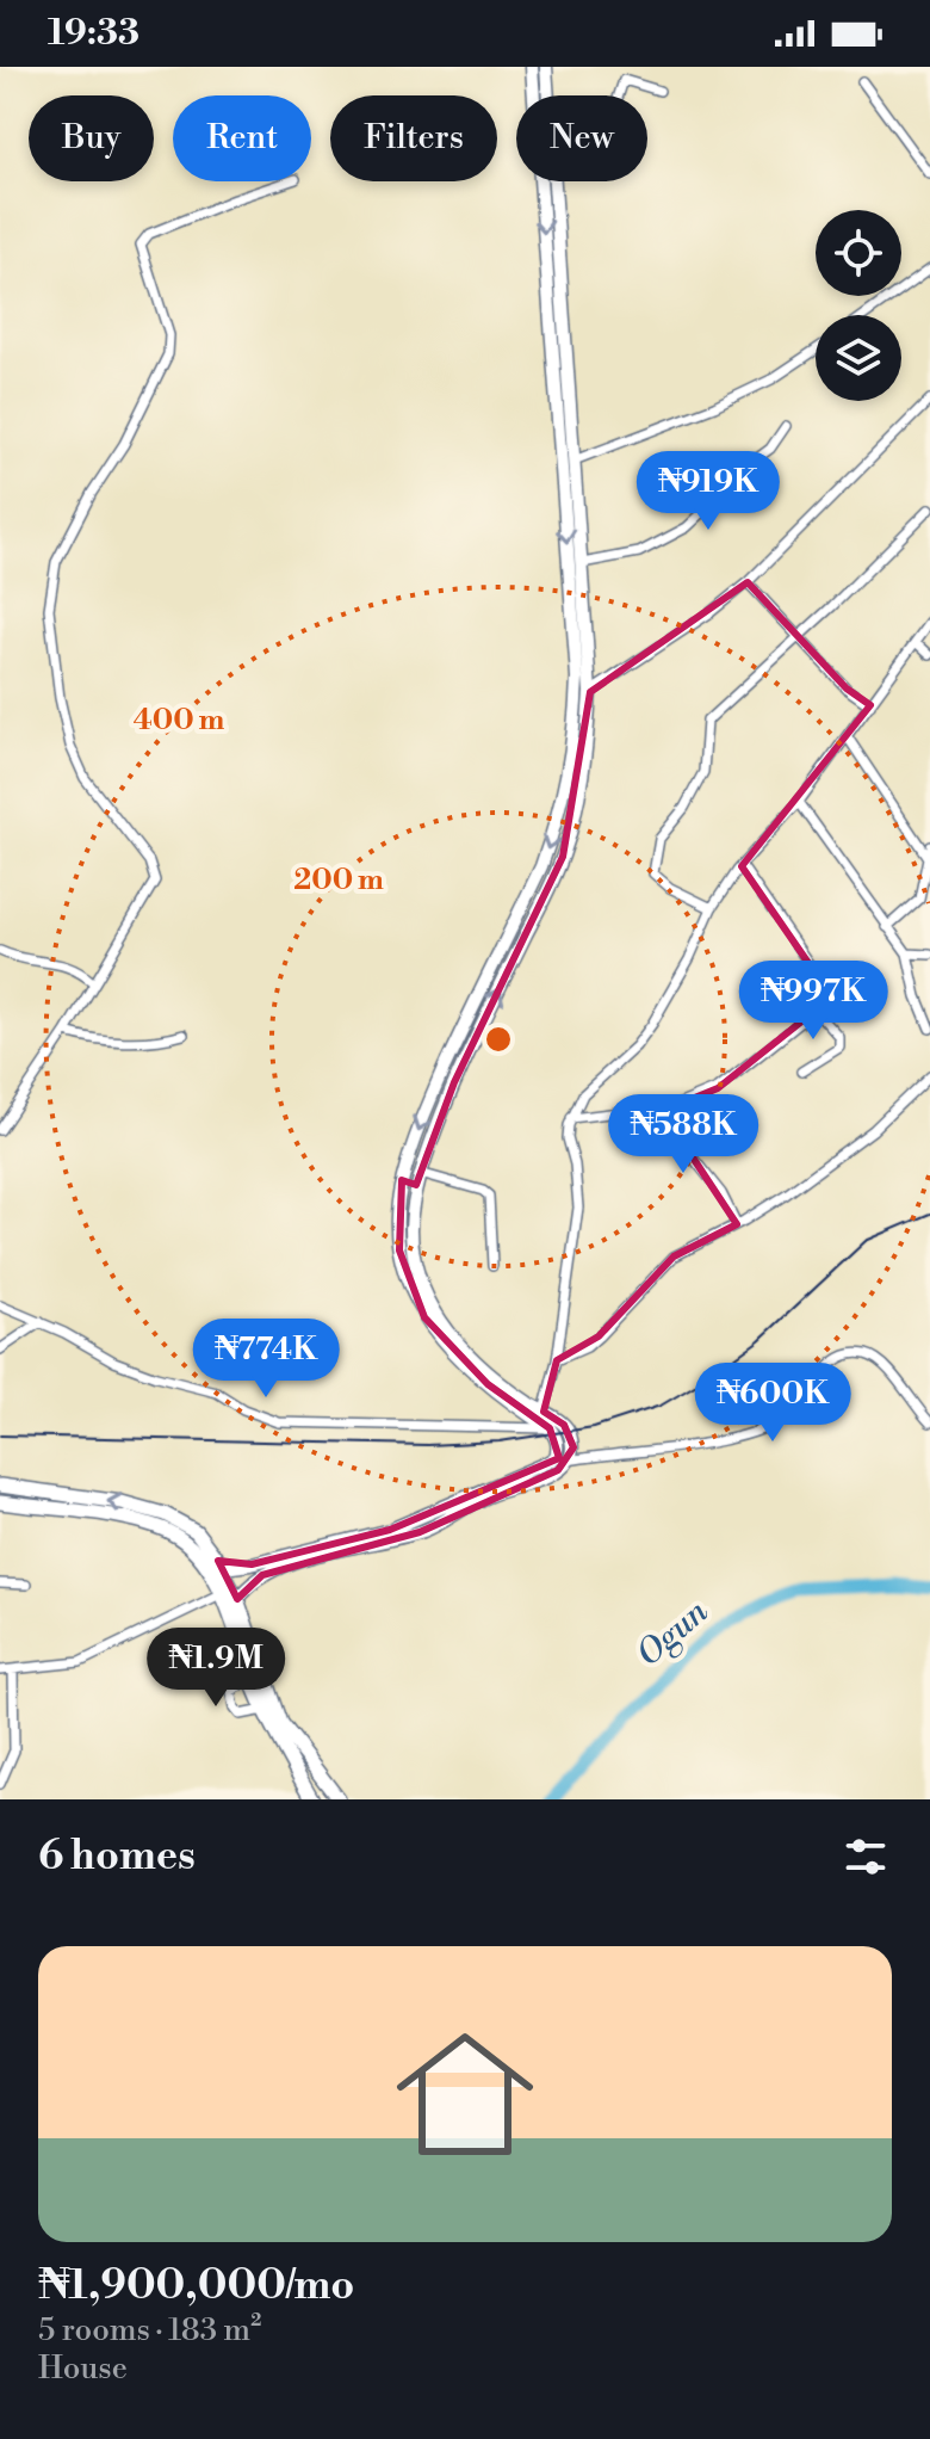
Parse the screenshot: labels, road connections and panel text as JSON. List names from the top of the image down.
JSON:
{
  "water": ["Ogun"],
  "page": {
    "status": "19:33",
    "chip": [
      "Buy",
      "Rent",
      "Filters",
      "New"
    ],
    "price": [
      "₦919K",
      "₦997K",
      "₦588K",
      "₦774K",
      "₦600K",
      "₦1.9M"
    ],
    "heading": "6 homes",
    "list": [
      {
        "name": "₦1,900,000/mo",
        "note": "5 rooms · 183 m² · House"
      }
    ]
  },
  "rings": ["400 m", "200 m"]
}
